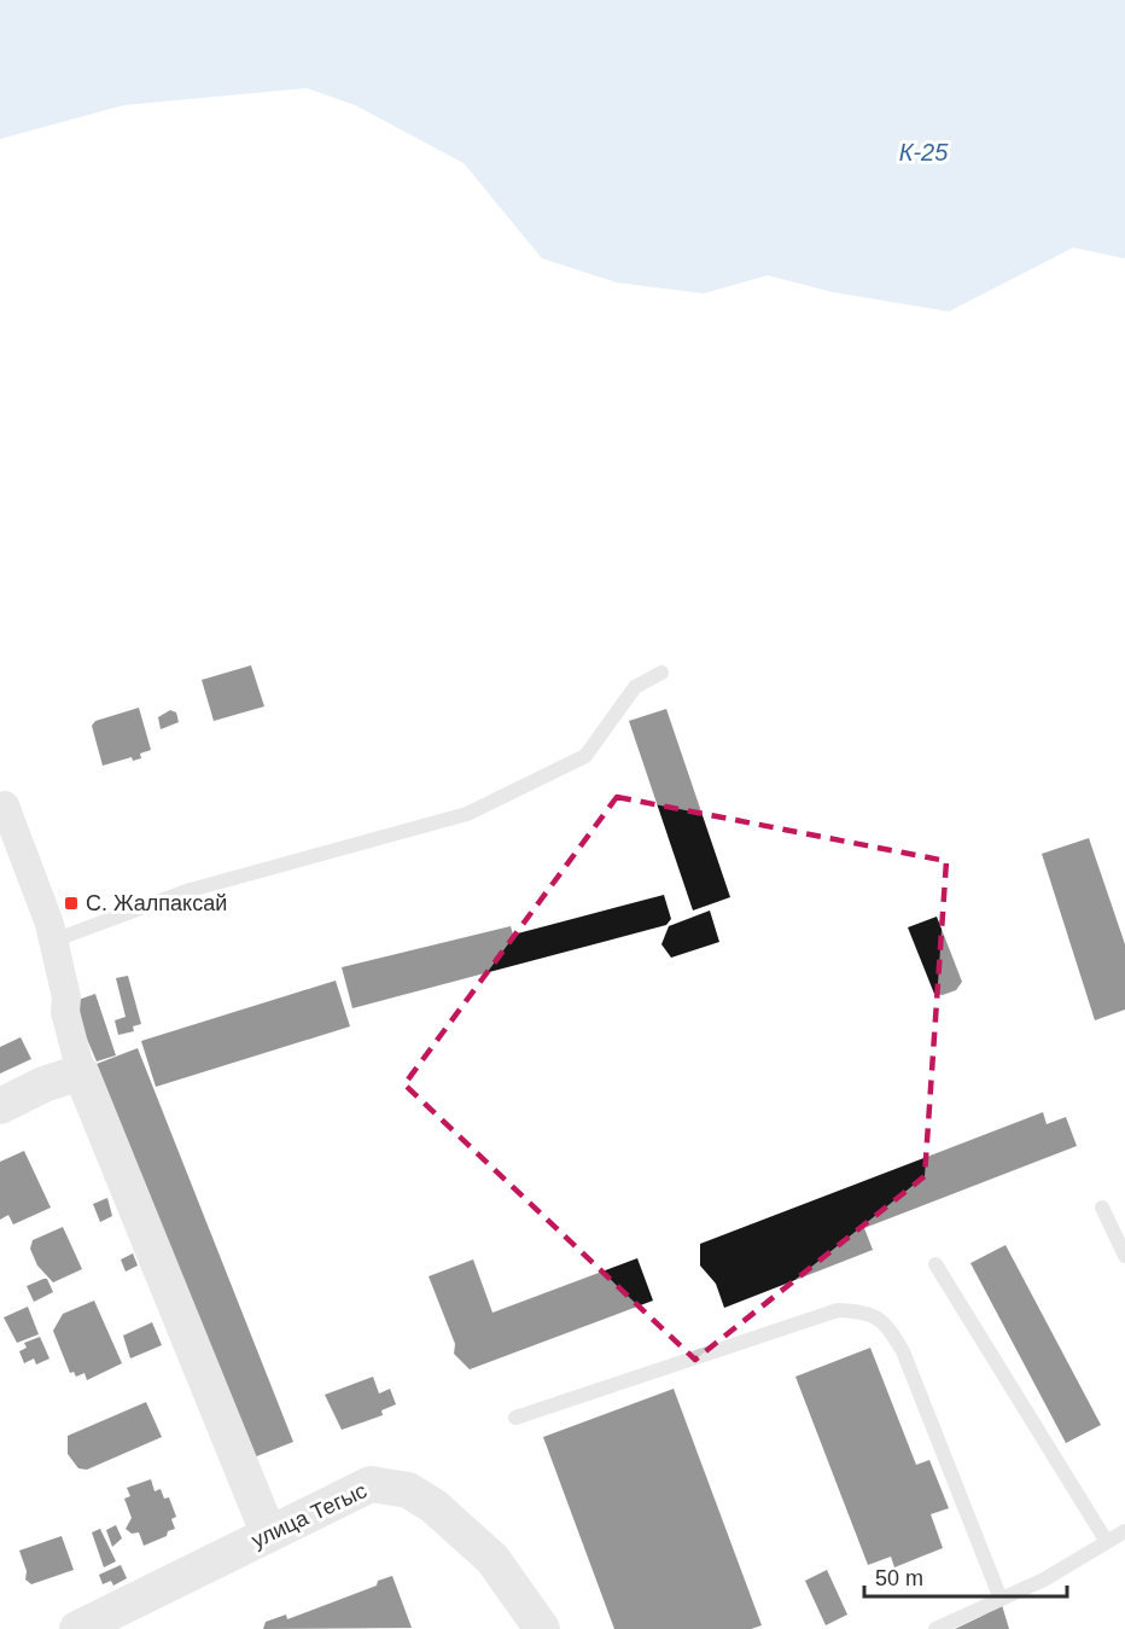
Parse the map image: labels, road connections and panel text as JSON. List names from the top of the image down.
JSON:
{
  "streets": {
    "street": ["улица Тегыс"]
  },
  "water": ["К-25"],
  "places": {
    "transit": ["С. Жалпаксай"]
  },
  "scale_bar": "50 m"
}
